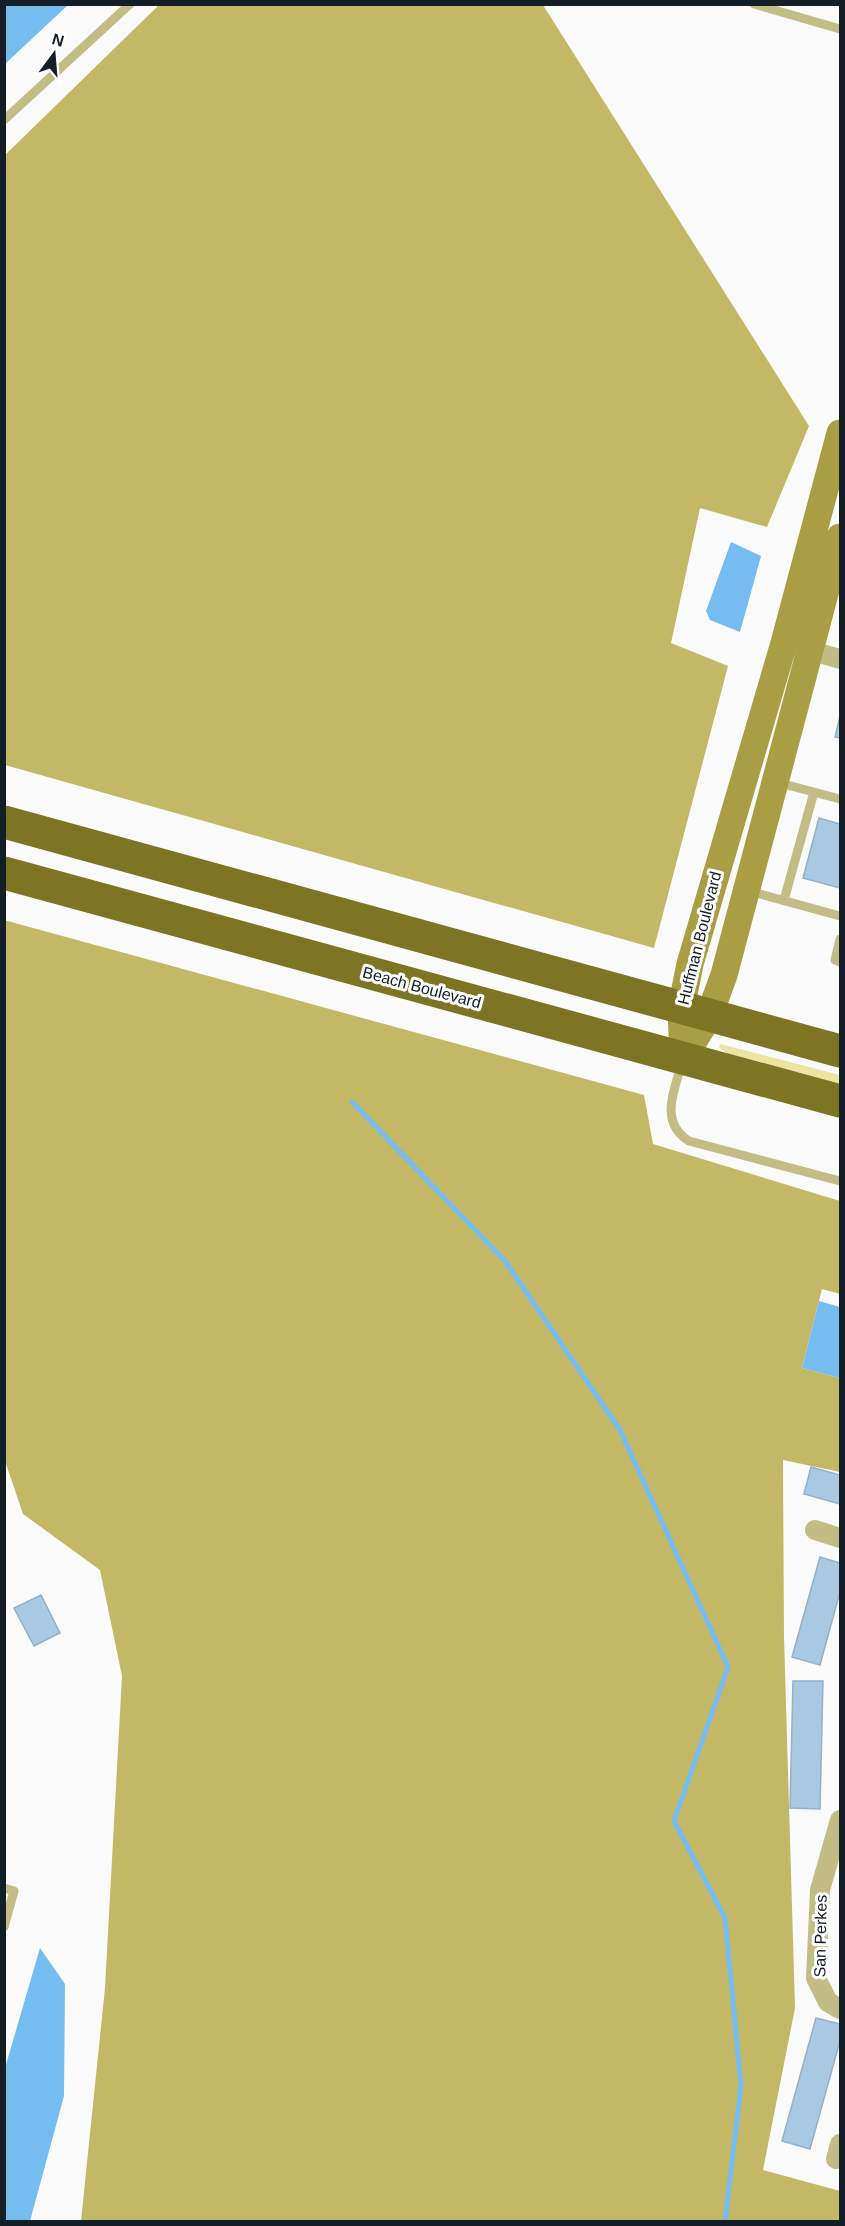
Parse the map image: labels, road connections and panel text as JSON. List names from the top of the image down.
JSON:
{
  "streets": {
    "highway": ["Beach Boulevard"],
    "street": ["Huffman Boulevard", "San Perkes"]
  },
  "crossings": [
    ["Huffman Boulevard", "Beach Boulevard"]
  ],
  "north": "top"
}
